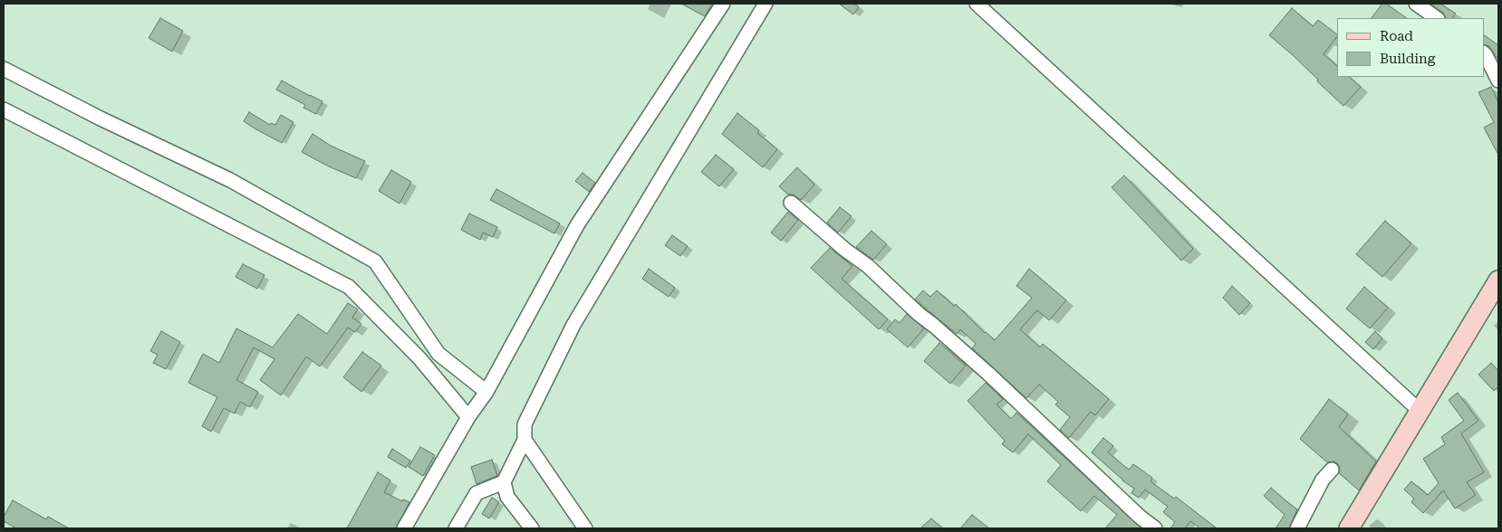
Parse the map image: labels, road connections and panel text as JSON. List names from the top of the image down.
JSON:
{
  "legend": ["Road", "Building"]
}
